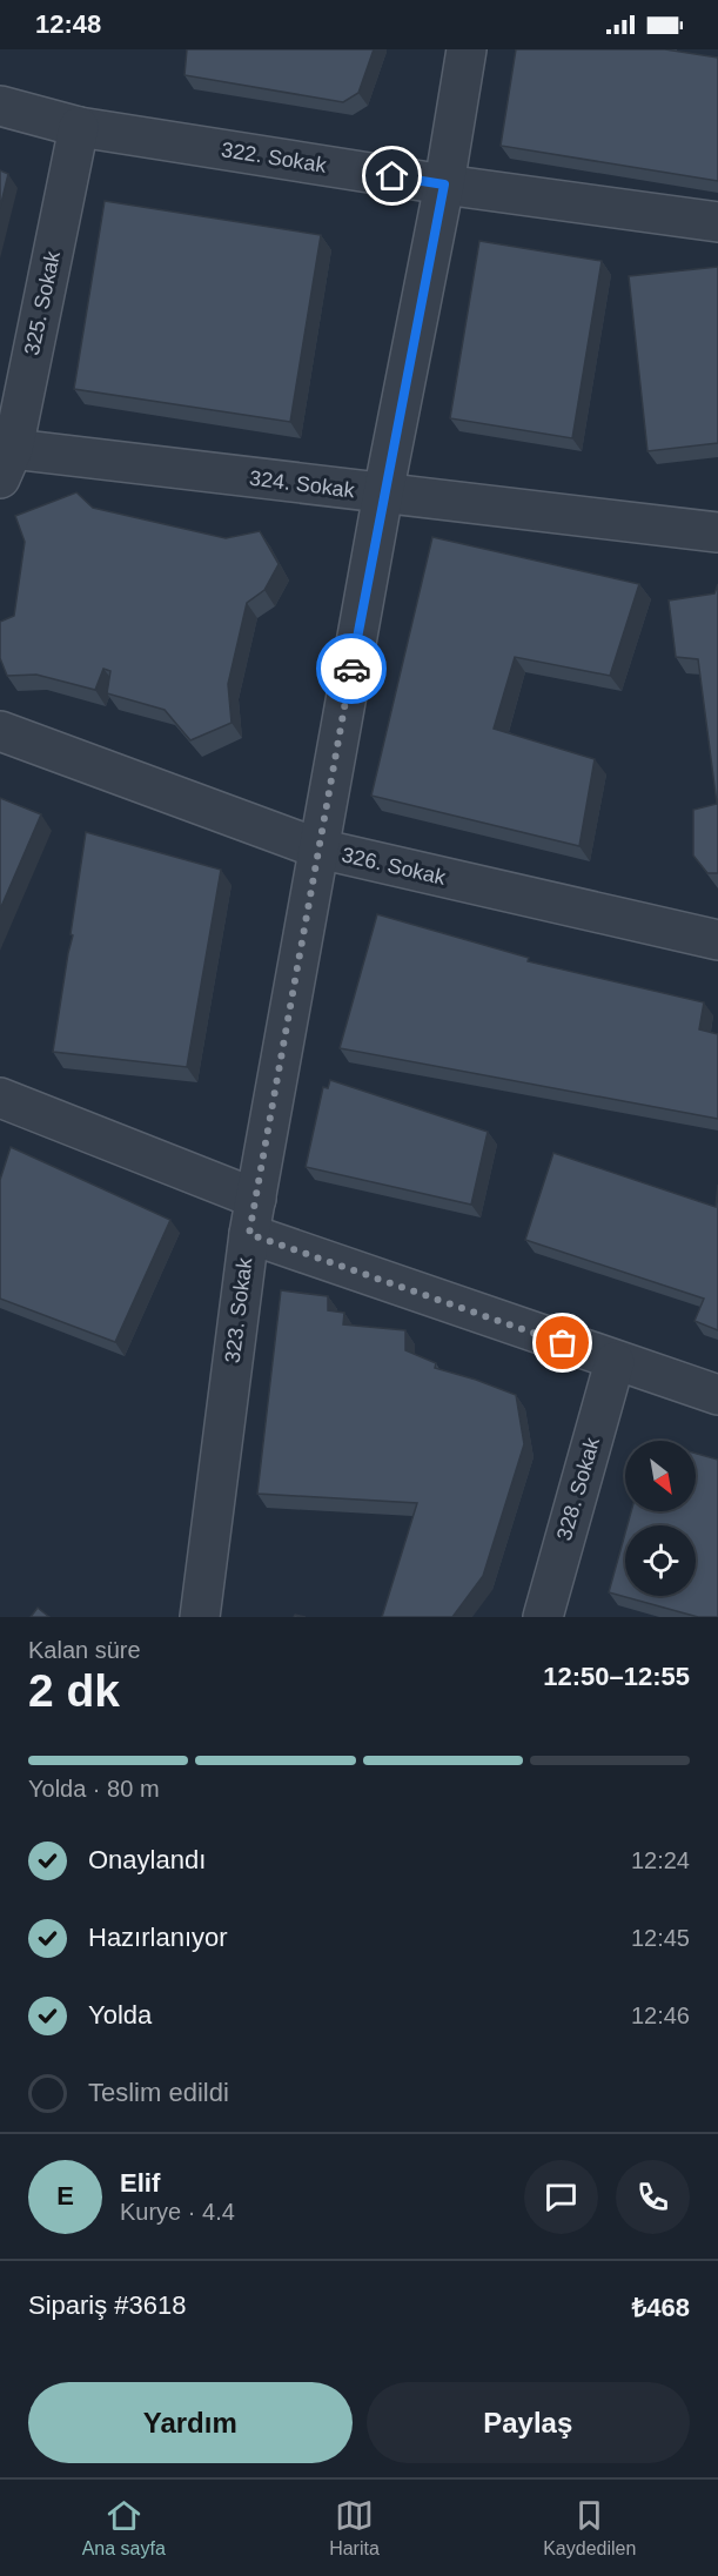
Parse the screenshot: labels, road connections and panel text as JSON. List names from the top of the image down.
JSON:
{
  "streets": {
    "street": [
      "322. Sokak",
      "325. Sokak",
      "324. Sokak",
      "326. Sokak",
      "323. Sokak",
      "328. Sokak"
    ]
  },
  "crossings": [
    ["322. Sokak", "325. Sokak"],
    ["322. Sokak", "323. Sokak"],
    ["325. Sokak", "324. Sokak"],
    ["324. Sokak", "323. Sokak"],
    ["326. Sokak", "323. Sokak"]
  ],
  "north": "bottom right",
  "page": {
    "status": "12:48",
    "heading": ["2 dk", "Kalan süre", "12:50–12:55"],
    "panel": [
      "Elif",
      "Kurye · 4.4",
      "Sipariş #3618",
      "₺468"
    ],
    "bar": "Yolda · 80 m",
    "list": [
      ["Onaylandı", "12:24"],
      ["Hazırlanıyor", "12:45"],
      ["Yolda", "12:46"],
      "Teslim edildi"
    ],
    "round": "E",
    "buttons": ["Yardım", "Paylaş"],
    "tabs": ["Ana sayfa", "Harita", "Kaydedilen"]
  }
}
